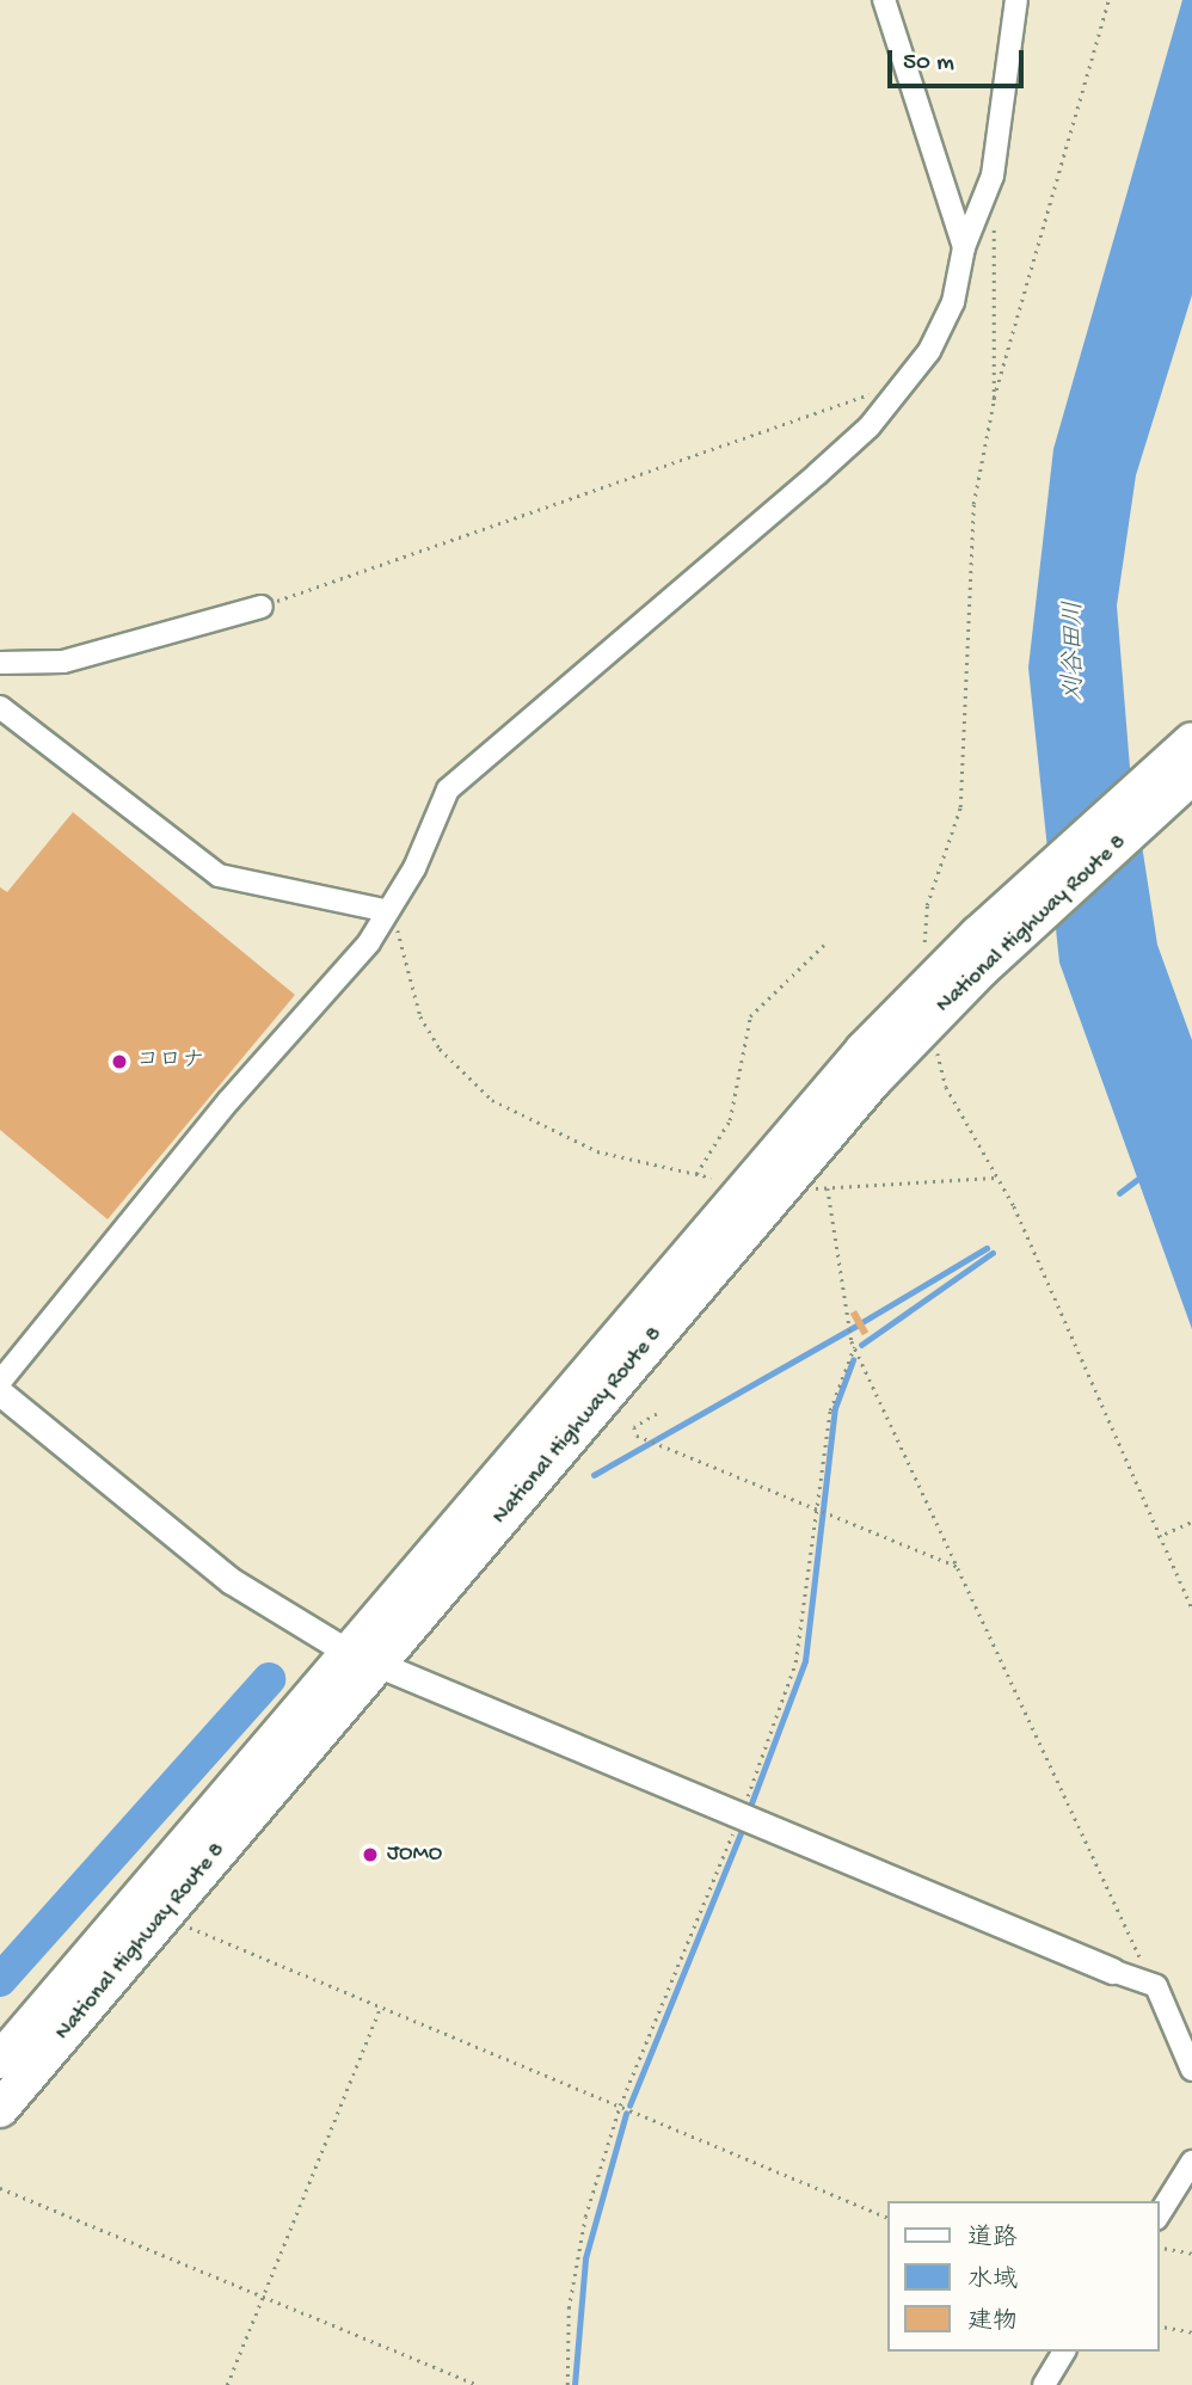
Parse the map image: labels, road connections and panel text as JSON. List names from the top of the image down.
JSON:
{
  "streets": {
    "highway": ["National Highway Route 8"]
  },
  "water": ["刈谷田川"],
  "places": ["コロナ", "JOMO"],
  "legend": ["道路", "水域", "建物"],
  "scale_bar": "50 m"
}
